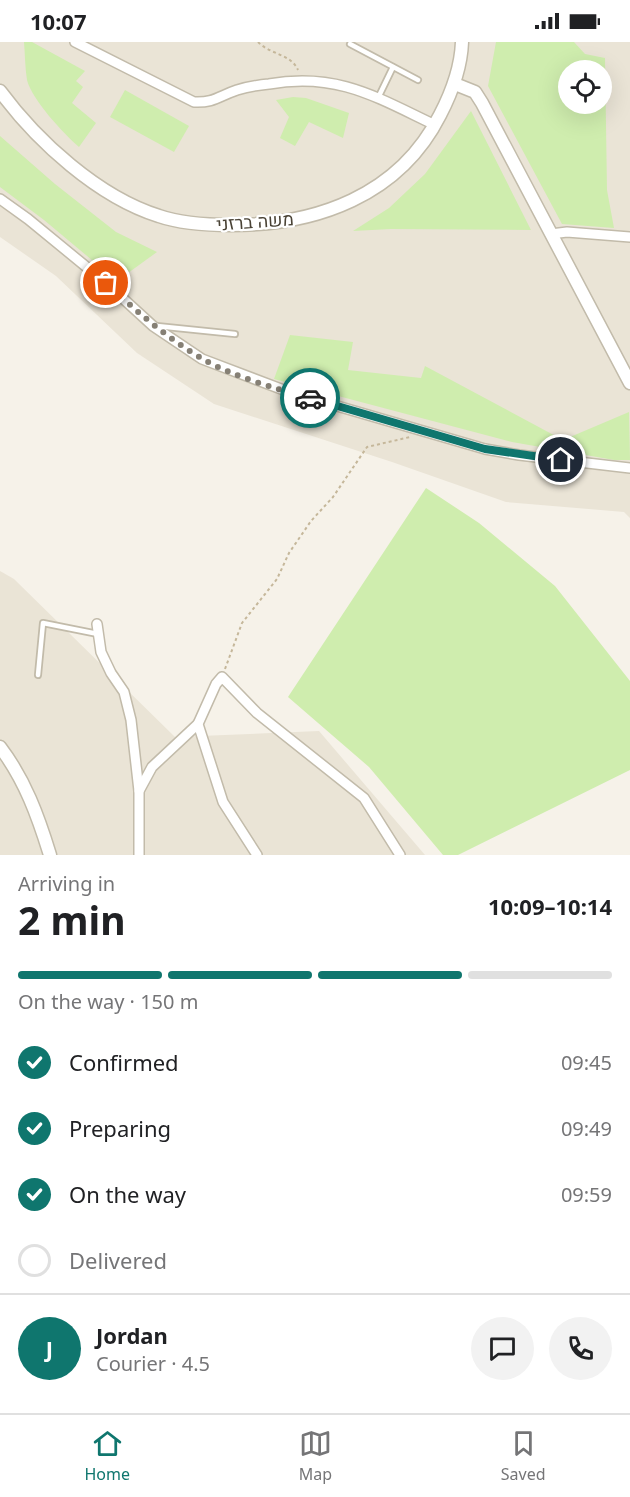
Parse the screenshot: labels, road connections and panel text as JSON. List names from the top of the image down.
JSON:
{
  "streets": {
    "street": ["משה ברזני"]
  },
  "page": {
    "status": "10:07",
    "heading": ["2 min", "Arriving in", "10:09–10:14"],
    "panel": ["Jordan", "Courier · 4.5"],
    "bar": "On the way · 150 m",
    "list": [
      ["Confirmed", "09:45"],
      ["Preparing", "09:49"],
      ["On the way", "09:59"],
      "Delivered"
    ],
    "round": "J",
    "tabs": ["Home", "Map", "Saved"]
  }
}
